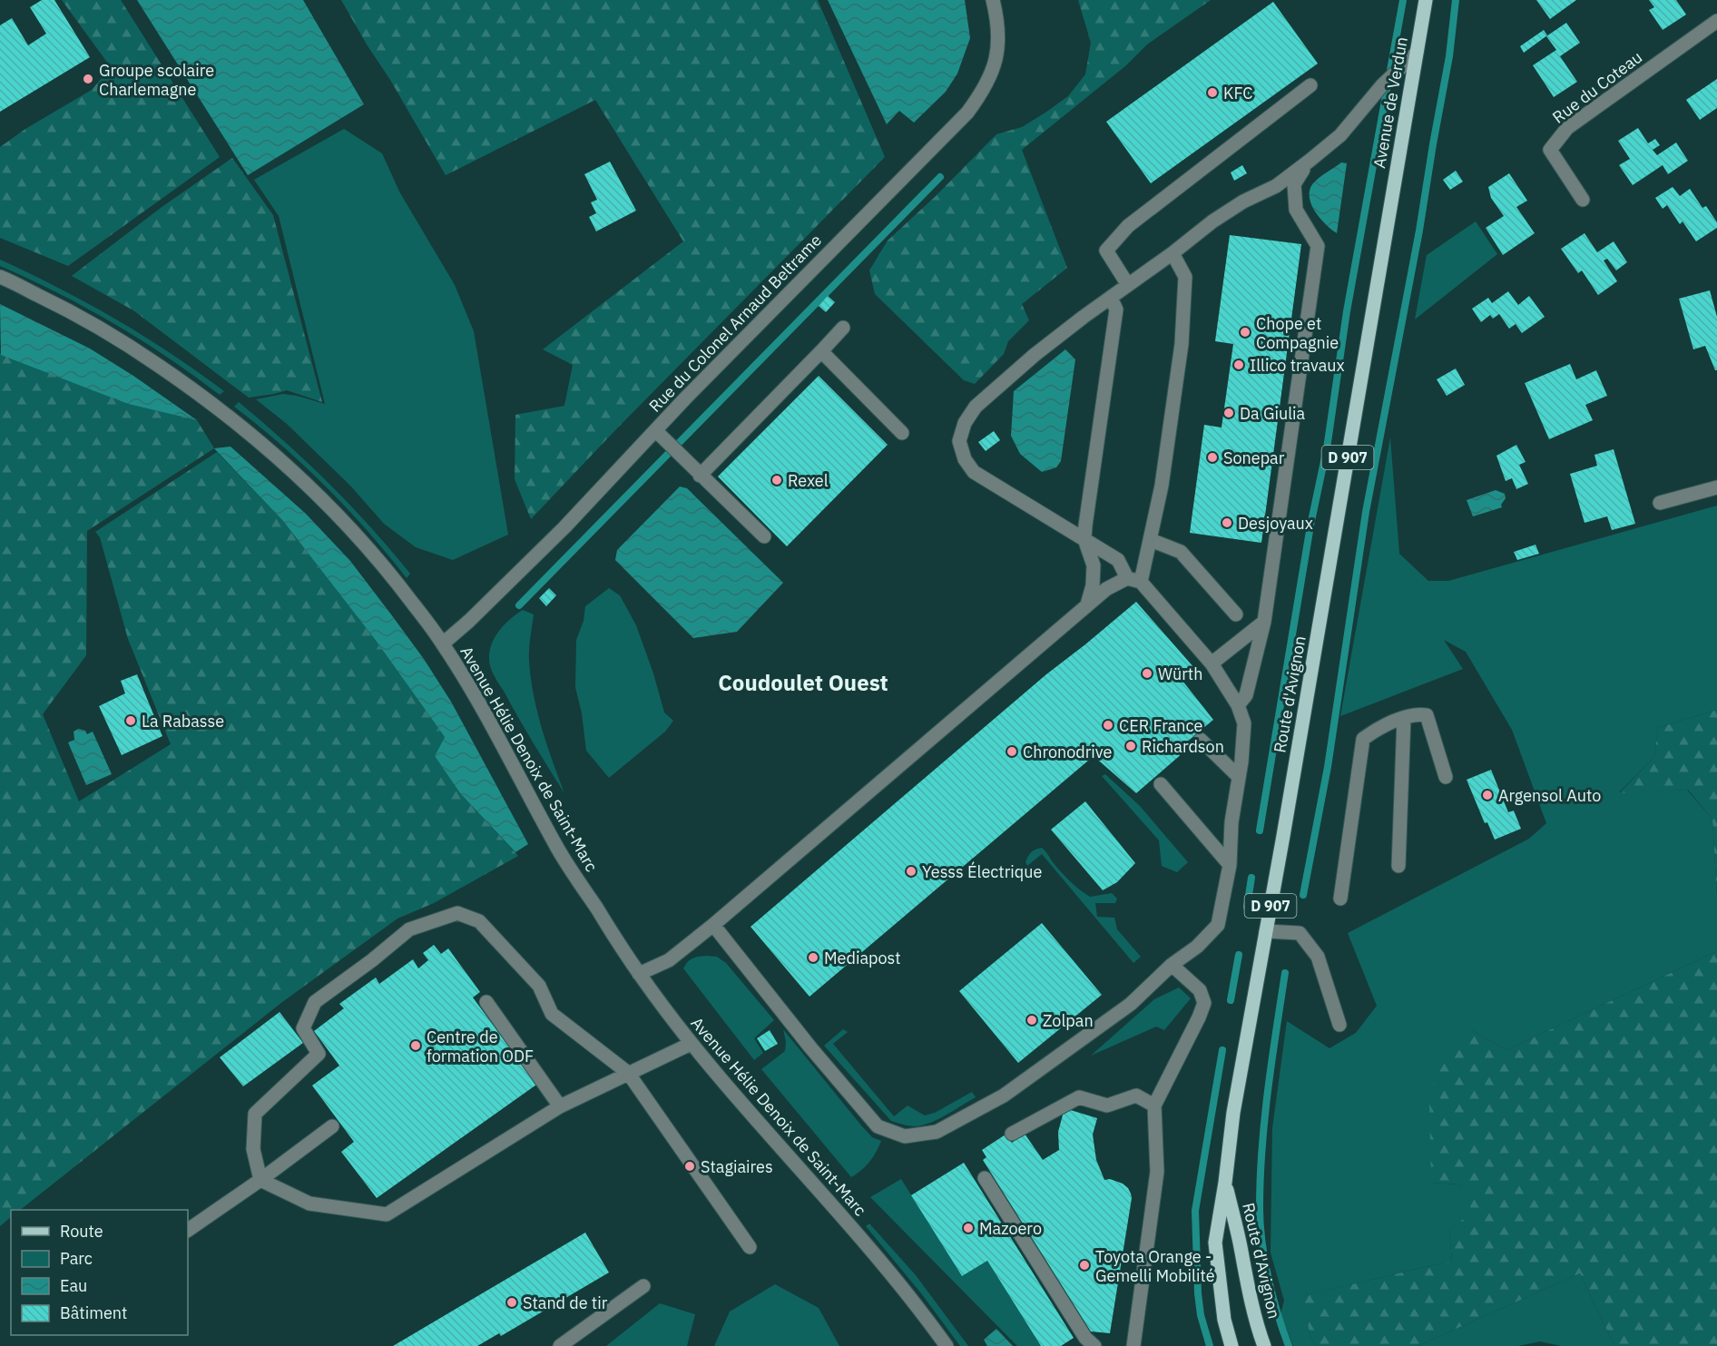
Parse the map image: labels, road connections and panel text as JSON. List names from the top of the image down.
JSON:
{
  "streets": {
    "main road": ["Avenue de Verdun", "D 907", "Route d'Avignon"],
    "street": ["Rue du Coteau", "Rue du Colonel Arnaud Beltrame", "Avenue Hélie Denoix de Saint-Marc"]
  },
  "crossings": [
    ["Avenue de Verdun", "Route d'Avignon"],
    ["Rue du Colonel Arnaud Beltrame", "Avenue Hélie Denoix de Saint-Marc"]
  ],
  "districts": ["Coudoulet Ouest"],
  "places": [
    "Groupe scolaire Charlemagne",
    "KFC",
    "Chope et Compagnie",
    "Illico travaux",
    "Da Giulia",
    "Sonepar",
    "Rexel",
    "Desjoyaux",
    "Würth",
    "La Rabasse",
    "CER France",
    "Richardson",
    "Chronodrive",
    "Argensol Auto",
    "Yesss Électrique",
    "Mediapost",
    "Zolpan",
    "Centre de formation ODF",
    "Stagiaires",
    "Mazoero",
    "Toyota Orange - Gemelli Mobilité",
    "Stand de tir"
  ],
  "legend": [
    "Route",
    "Parc",
    "Eau",
    "Bâtiment"
  ]
}
